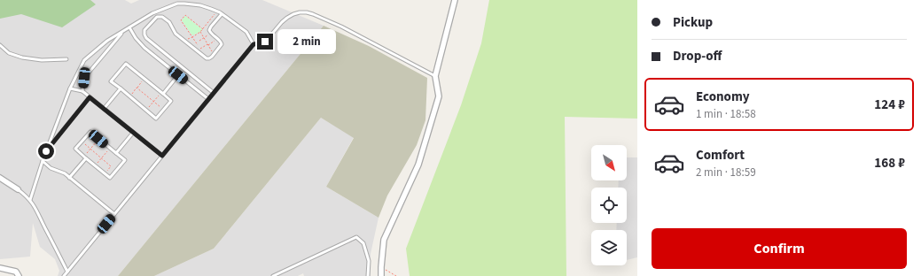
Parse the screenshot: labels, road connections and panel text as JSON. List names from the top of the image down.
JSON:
{
  "north": "bottom right",
  "page": {
    "banner": ["Pickup", "Drop-off"],
    "bubble": "2 min",
    "list": [
      {
        "name": "Economy",
        "note": "1 min · 18:58",
        "value": "124 ₽"
      },
      {
        "name": "Comfort",
        "note": "2 min · 18:59",
        "value": "168 ₽"
      }
    ],
    "buttons": "Confirm"
  }
}
